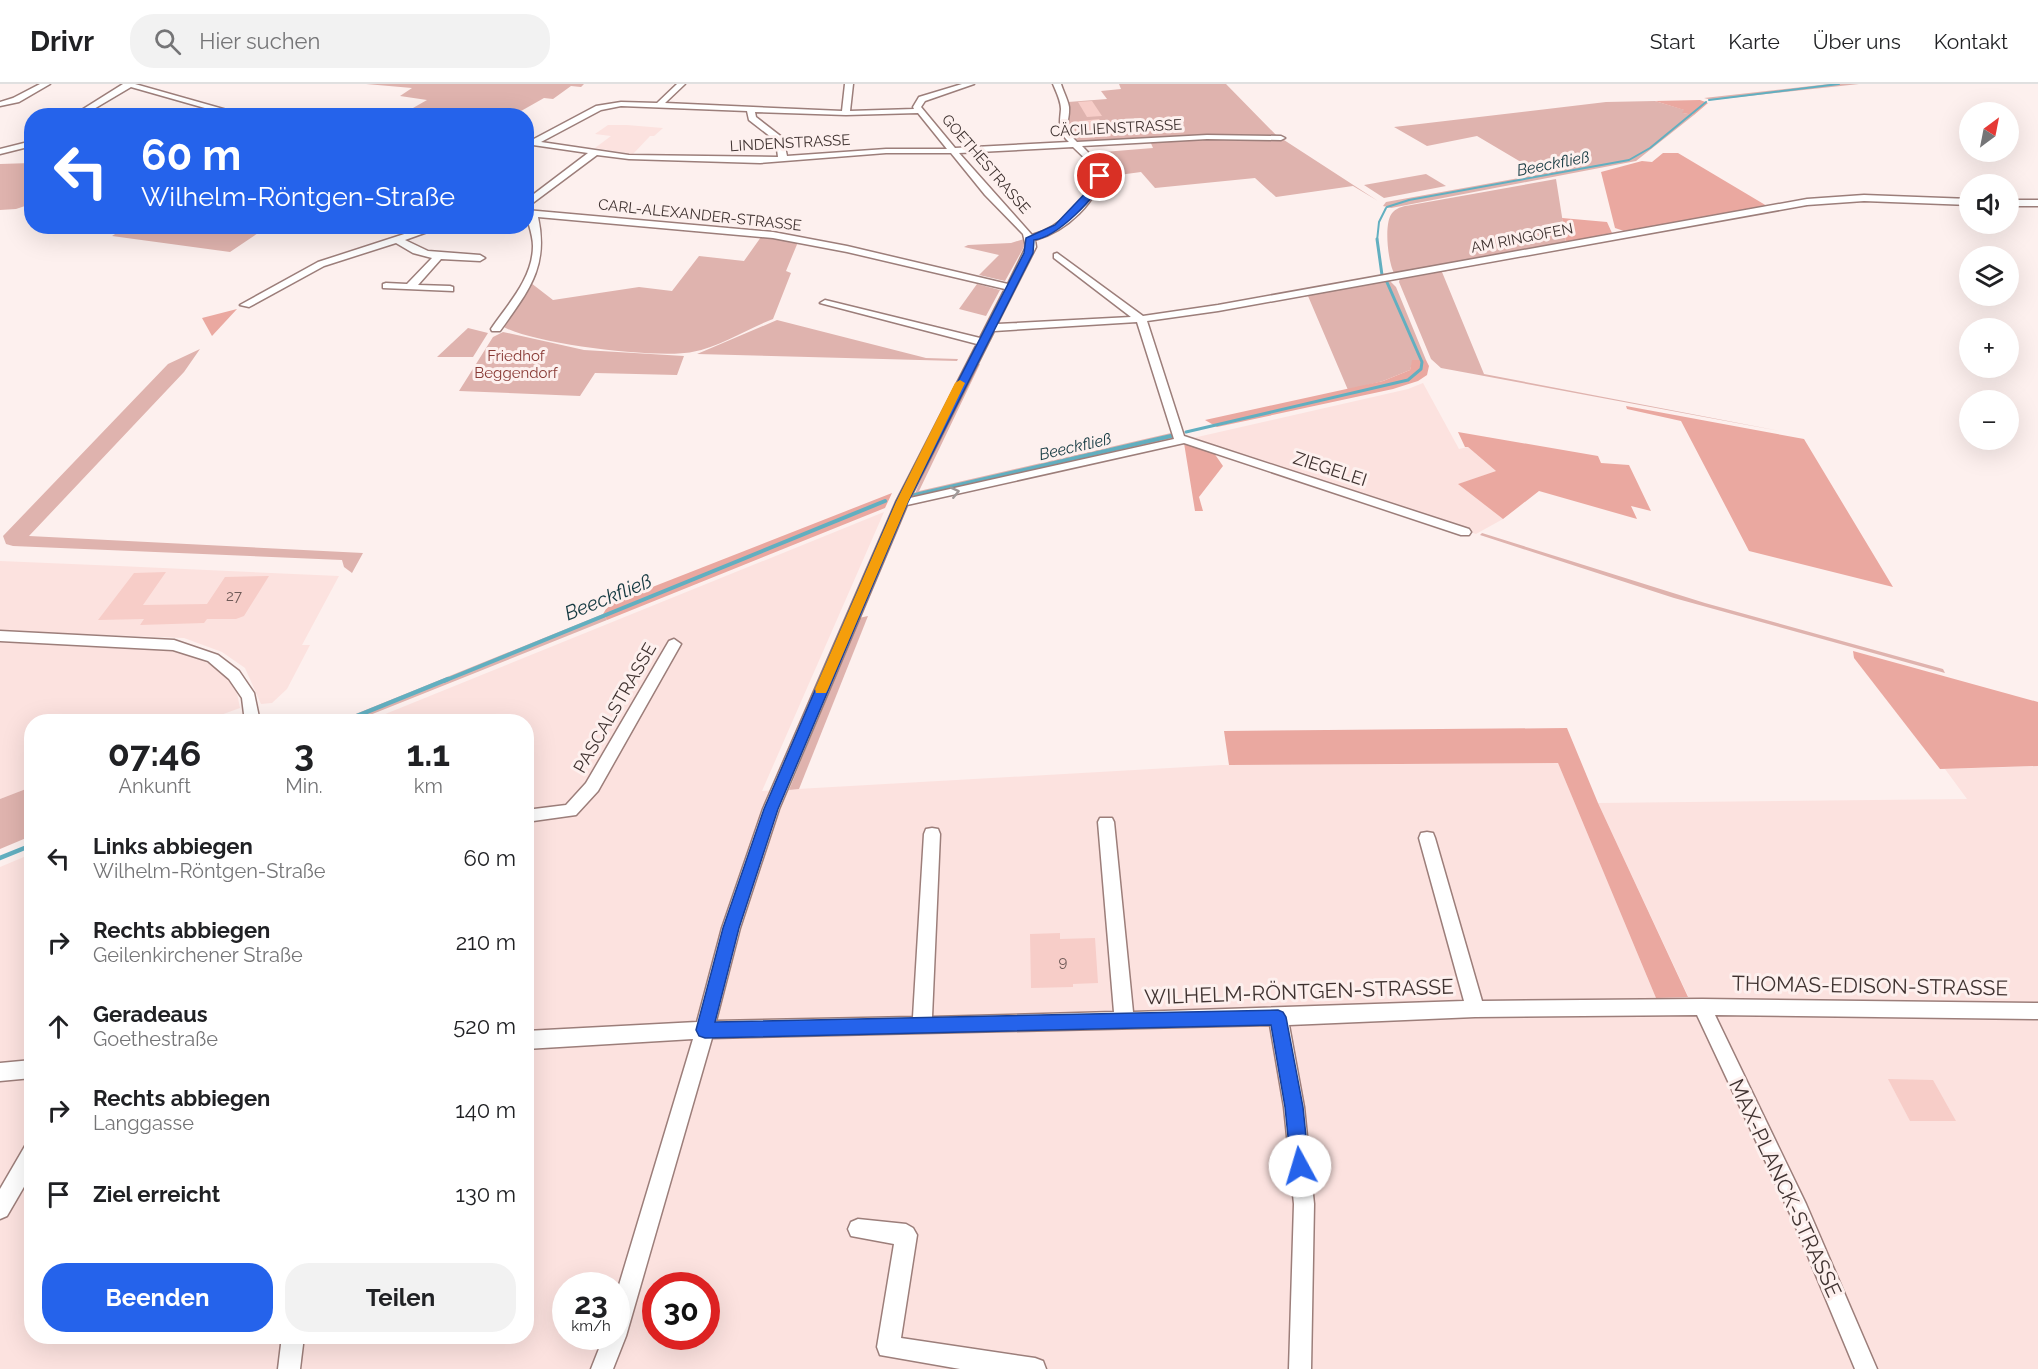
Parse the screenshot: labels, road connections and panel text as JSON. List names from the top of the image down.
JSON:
{
  "streets": {
    "street": [
      "CÄCILIENSTRASSE",
      "LINDENSTRASSE",
      "GOETHESTRASSE",
      "CARL-ALEXANDER-STRASSE",
      "AM RINGOFEN",
      "ZIEGELEI",
      "PASCALSTRASSE",
      "THOMAS-EDISON-STRASSE",
      "WILHELM-RÖNTGEN-STRASSE",
      "MAX-PLANCK-STRASSE"
    ]
  },
  "crossings": [
    ["CÄCILIENSTRASSE", "LINDENSTRASSE"],
    ["CÄCILIENSTRASSE", "GOETHESTRASSE"],
    ["LINDENSTRASSE", "GOETHESTRASSE"],
    ["GOETHESTRASSE", "CARL-ALEXANDER-STRASSE"],
    ["GOETHESTRASSE", "AM RINGOFEN"],
    ["GOETHESTRASSE", "WILHELM-RÖNTGEN-STRASSE"],
    ["THOMAS-EDISON-STRASSE", "WILHELM-RÖNTGEN-STRASSE"],
    ["THOMAS-EDISON-STRASSE", "MAX-PLANCK-STRASSE"],
    ["WILHELM-RÖNTGEN-STRASSE", "MAX-PLANCK-STRASSE"]
  ],
  "water": ["Beeckfließ"],
  "parks": ["Friedhof Beggendorf"],
  "house_numbers": ["27", "9"],
  "north": "top right",
  "page": {
    "header": "Drivr",
    "search": "Hier suchen",
    "nav": [
      "Start",
      "Karte",
      "Über uns",
      "Kontakt"
    ],
    "map_buttons": ["+", "−"],
    "turn": ["60 m", "Wilhelm-Röntgen-Straße"],
    "eta": [
      "07:46",
      "Ankunft",
      "3",
      "Min.",
      "1.1",
      "km"
    ],
    "list": [
      {
        "name": "Links abbiegen",
        "note": "Wilhelm-Röntgen-Straße",
        "value": "60 m"
      },
      {
        "name": "Rechts abbiegen",
        "note": "Geilenkirchener Straße",
        "value": "210 m"
      },
      {
        "name": "Geradeaus",
        "note": "Goethestraße",
        "value": "520 m"
      },
      {
        "name": "Rechts abbiegen",
        "note": "Langgasse",
        "value": "140 m"
      },
      {
        "name": "Ziel erreicht",
        "value": "130 m"
      }
    ],
    "buttons": ["Beenden", "Teilen"],
    "speed": "23 km/h",
    "limit": "30"
  }
}
